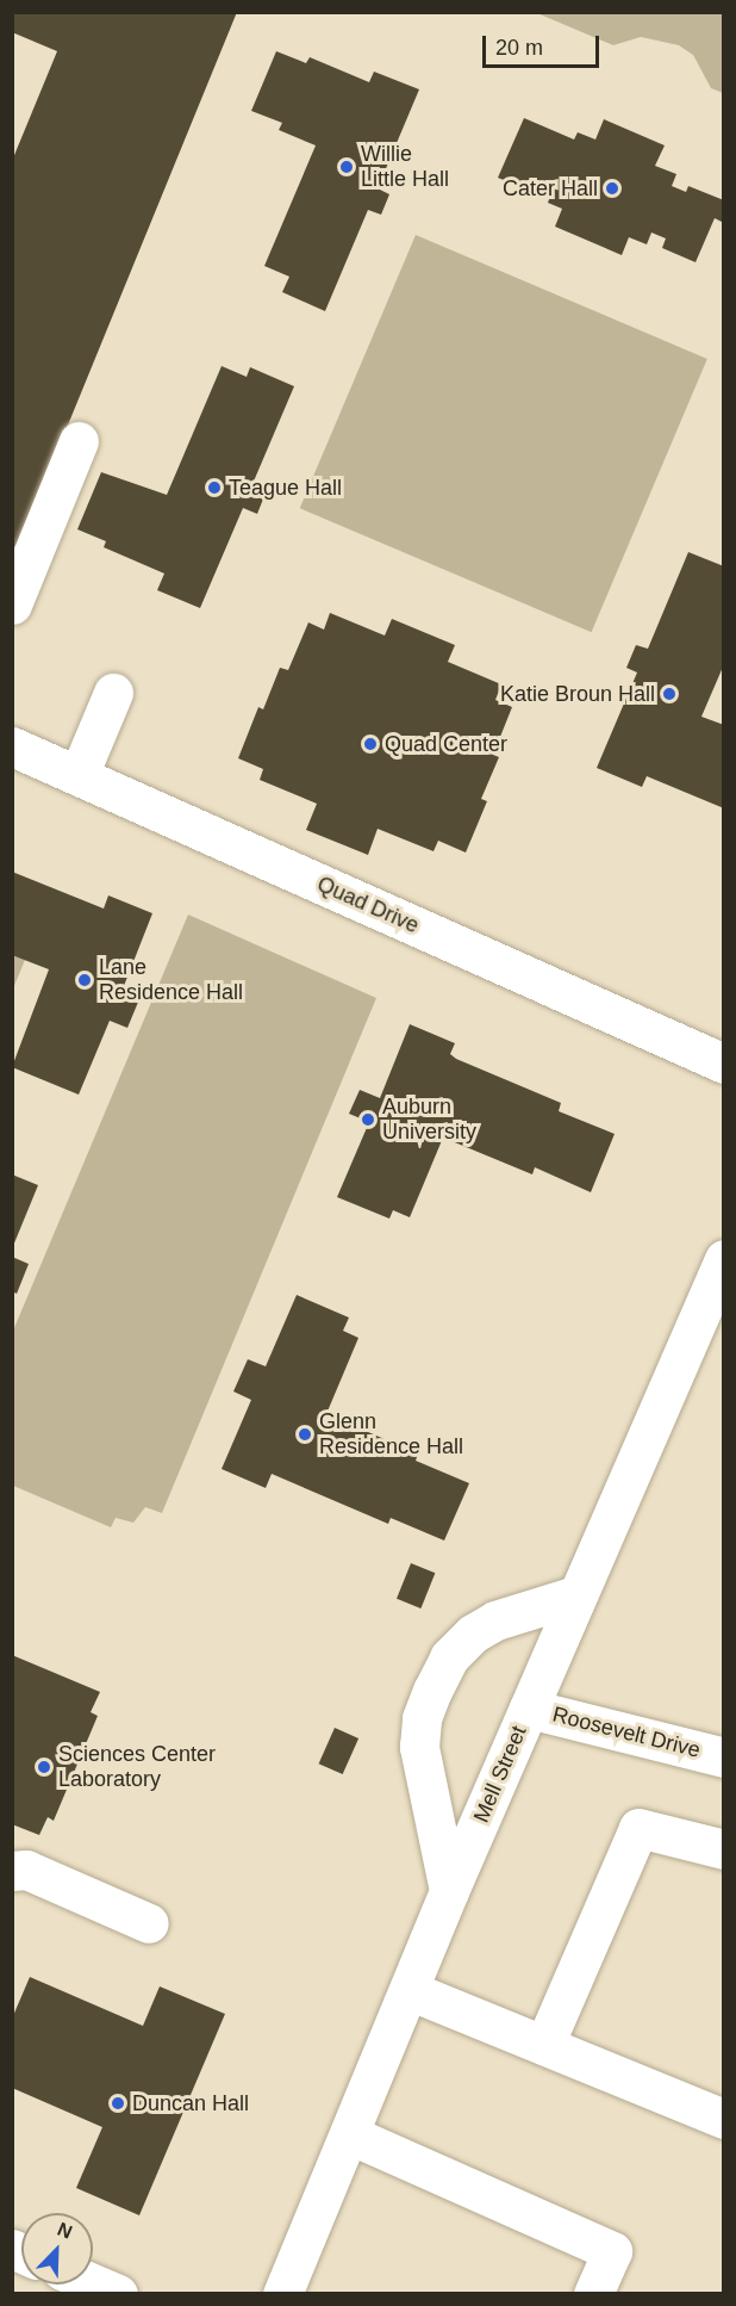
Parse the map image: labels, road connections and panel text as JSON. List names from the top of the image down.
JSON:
{
  "streets": {
    "street": ["Quad Drive", "Roosevelt Drive", "Mell Street"]
  },
  "crossings": [
    ["Roosevelt Drive", "Mell Street"]
  ],
  "places": [
    "Willie Little Hall",
    "Cater Hall",
    "Teague Hall",
    "Katie Broun Hall",
    "Quad Center",
    "Lane Residence Hall",
    "Auburn University",
    "Glenn Residence Hall",
    "Sciences Center Laboratory",
    "Duncan Hall"
  ],
  "scale_bar": "20 m",
  "north": "top right"
}
